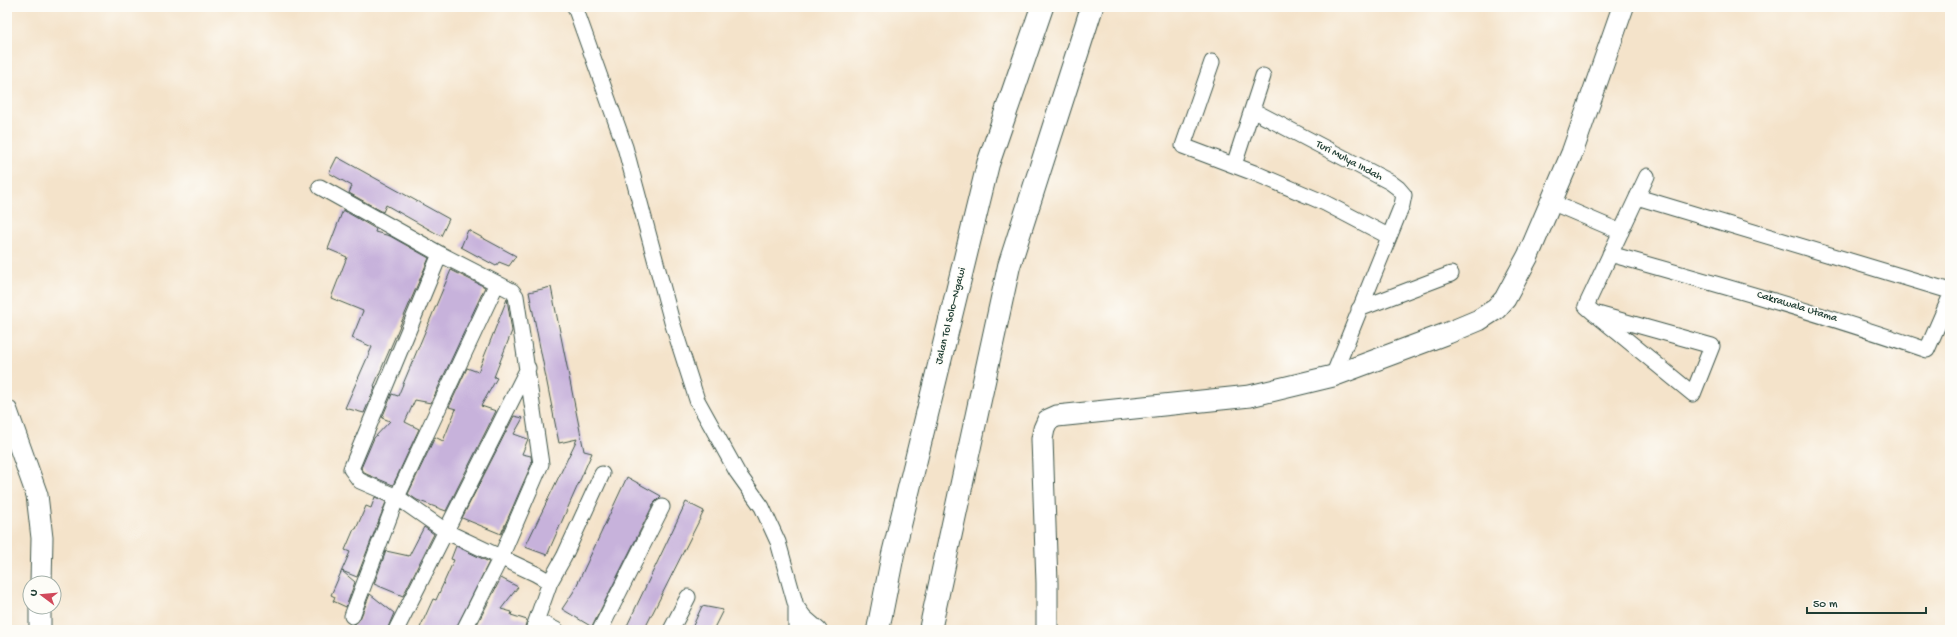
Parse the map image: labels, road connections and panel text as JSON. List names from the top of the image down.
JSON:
{
  "streets": {
    "highway": ["Jalan Tol Solo–Ngawi"],
    "street": ["Turi Mulya Indah", "Cakrawala Utama"]
  },
  "scale_bar": "50 m",
  "north": "left"
}
